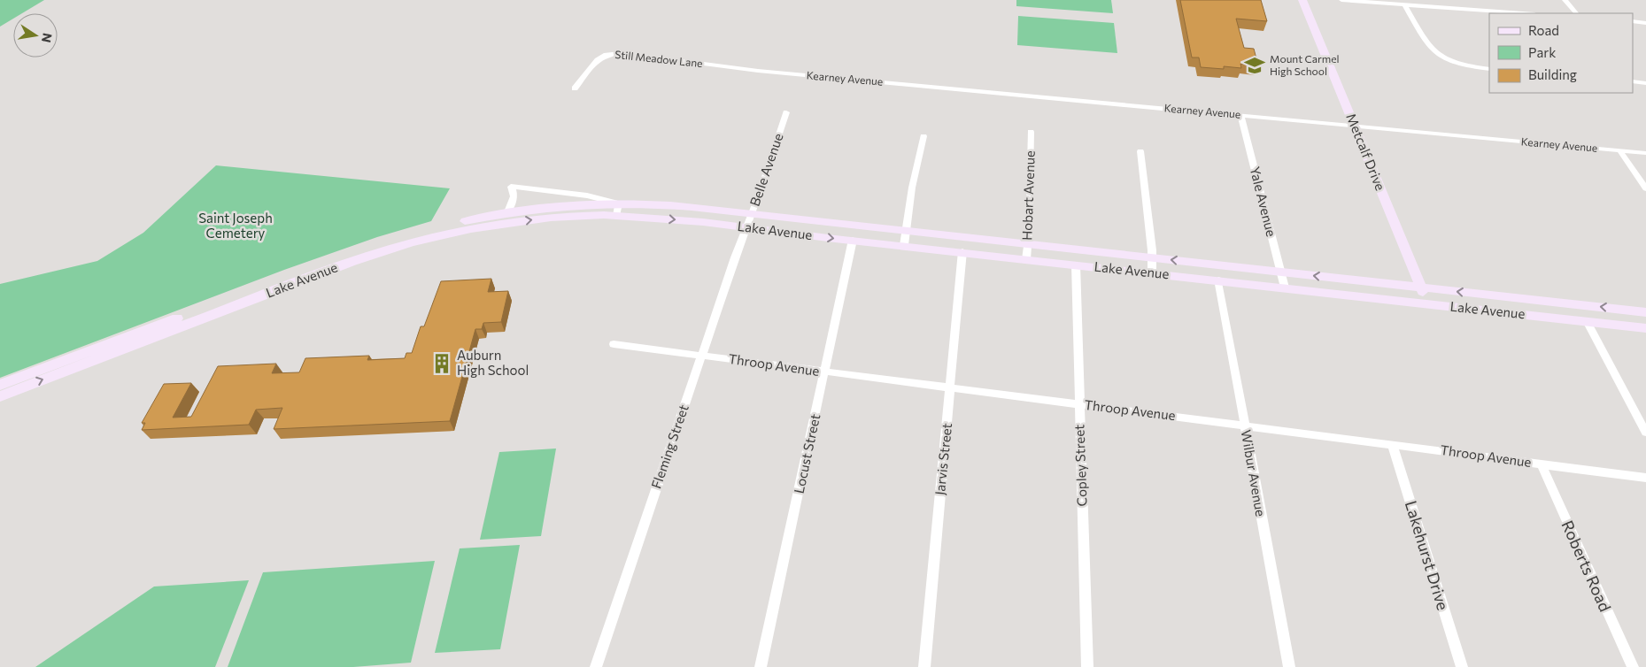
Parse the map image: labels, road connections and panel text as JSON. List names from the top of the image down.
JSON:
{
  "streets": {
    "main road": ["Metcalf Drive", "Lake Avenue"],
    "street": [
      "Still Meadow Lane",
      "Kearney Avenue",
      "Belle Avenue",
      "Hobart Avenue",
      "Yale Avenue",
      "Throop Avenue",
      "Fleming Street",
      "Locust Street",
      "Jarvis Street",
      "Copley Street",
      "Wilbur Avenue",
      "Lakehurst Drive",
      "Roberts Road"
    ]
  },
  "crossings": [
    ["Still Meadow Lane", "Kearney Avenue"],
    ["Kearney Avenue", "Metcalf Drive"],
    ["Kearney Avenue", "Yale Avenue"],
    ["Metcalf Drive", "Lake Avenue"],
    ["Belle Avenue", "Lake Avenue"],
    ["Belle Avenue", "Fleming Street"],
    ["Hobart Avenue", "Lake Avenue"],
    ["Yale Avenue", "Lake Avenue"],
    ["Lake Avenue", "Fleming Street"],
    ["Lake Avenue", "Locust Street"],
    ["Lake Avenue", "Jarvis Street"],
    ["Lake Avenue", "Copley Street"],
    ["Lake Avenue", "Wilbur Avenue"],
    ["Throop Avenue", "Fleming Street"],
    ["Throop Avenue", "Locust Street"],
    ["Throop Avenue", "Jarvis Street"],
    ["Throop Avenue", "Copley Street"],
    ["Throop Avenue", "Wilbur Avenue"],
    ["Throop Avenue", "Lakehurst Drive"],
    ["Throop Avenue", "Roberts Road"]
  ],
  "parks": ["Saint Joseph Cemetery"],
  "places": {
    "school or university": ["Mount Carmel High School"],
    "building": ["Auburn High School"]
  },
  "legend": ["Road", "Park", "Building"],
  "north": "right"
}
